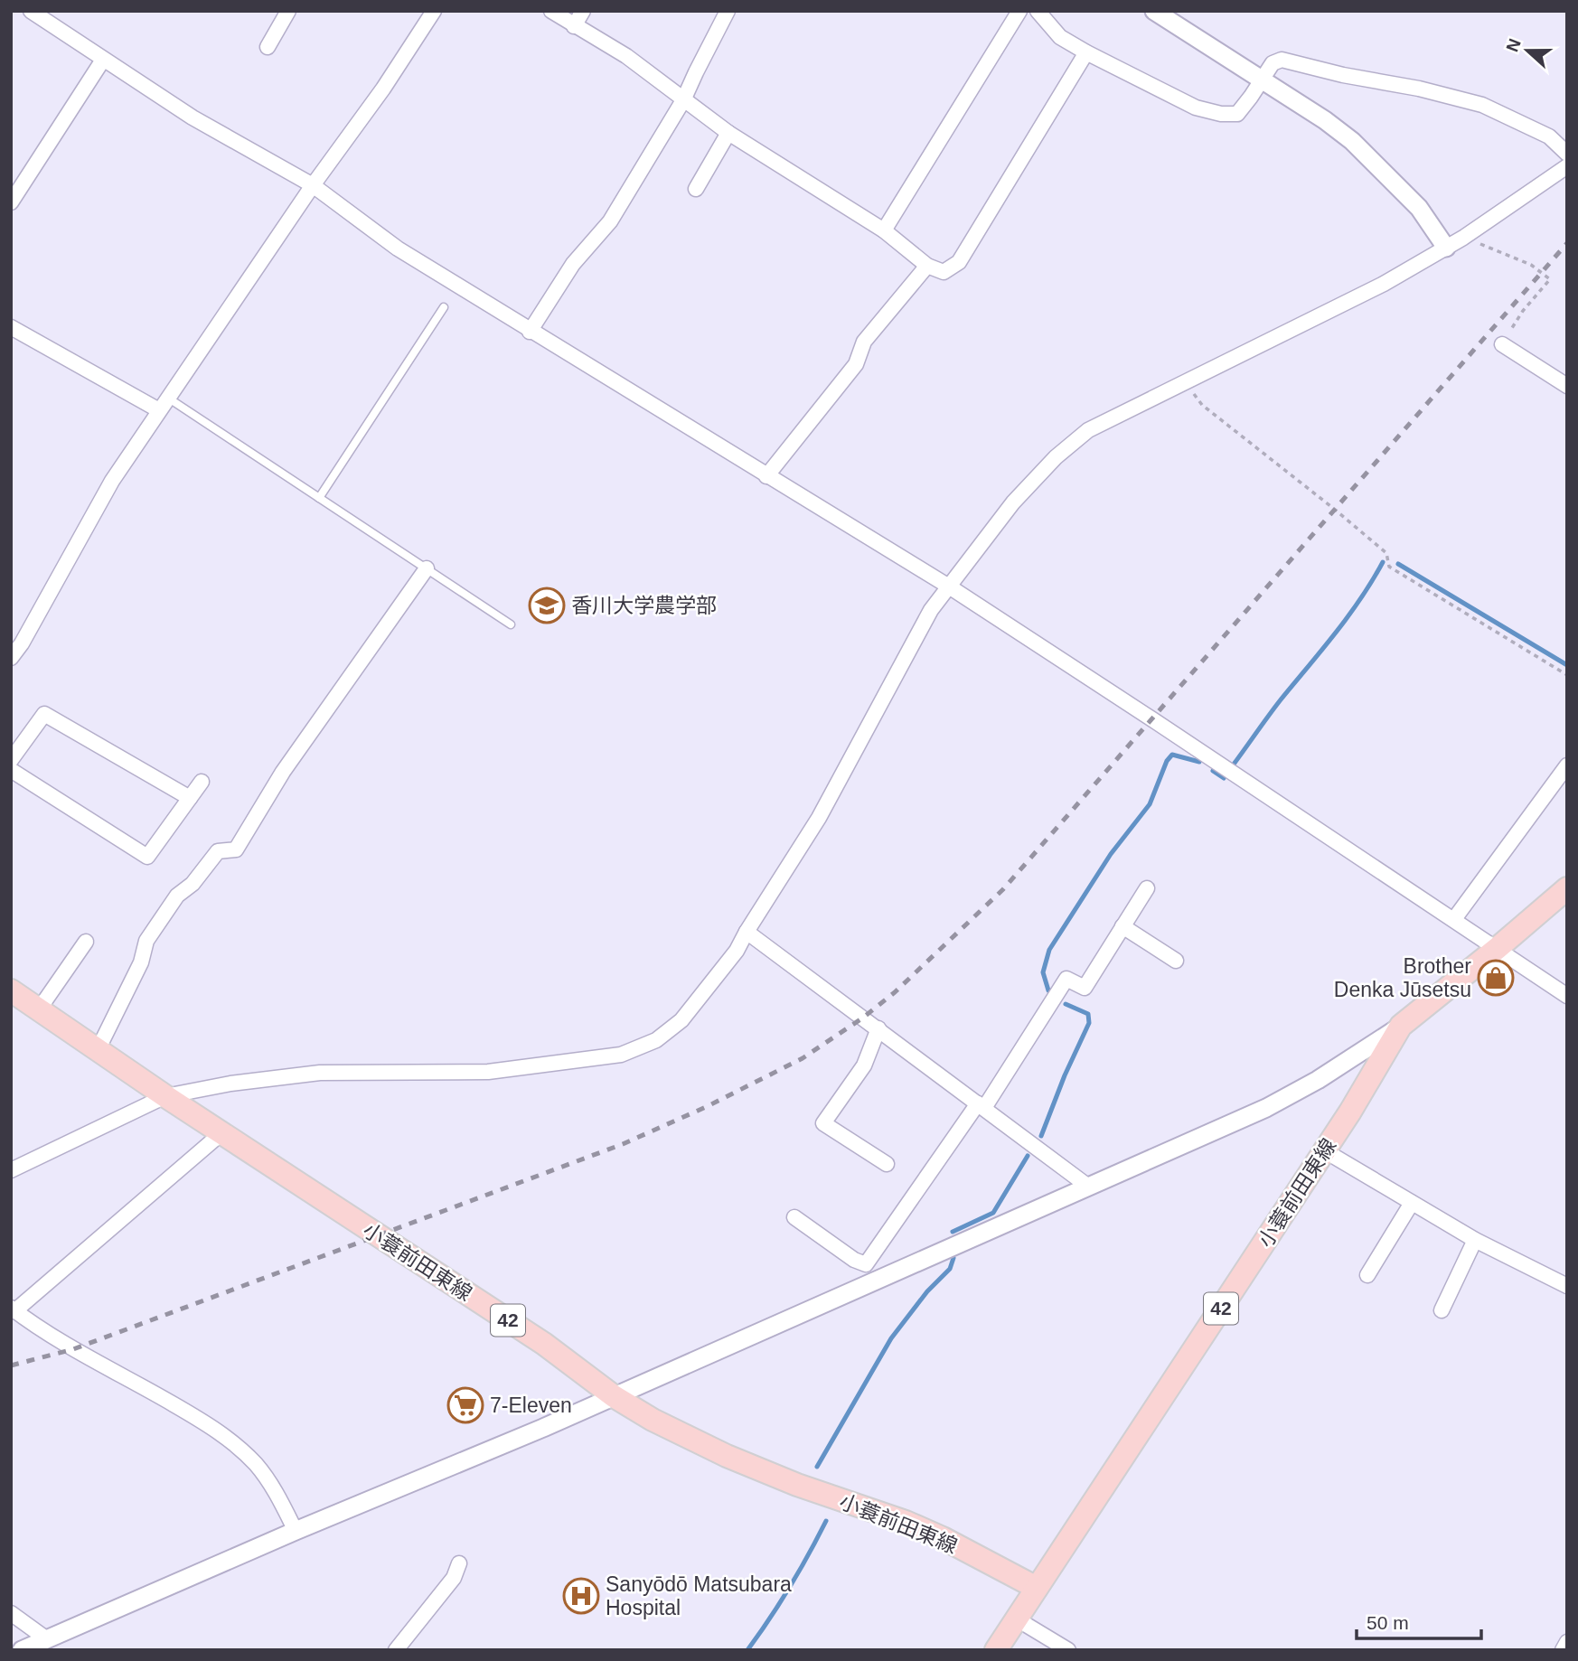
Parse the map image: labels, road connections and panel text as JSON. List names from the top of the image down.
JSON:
{
  "streets": {
    "main road": ["小蓑前田東線", "42"]
  },
  "places": {
    "school or university": ["香川大学農学部"],
    "shop": ["Brother Denka Jūsetsu"],
    "supermarket": ["7-Eleven"],
    "hospital": ["Sanyōdō Matsubara Hospital"]
  },
  "scale_bar": "50 m",
  "north": "left"
}
